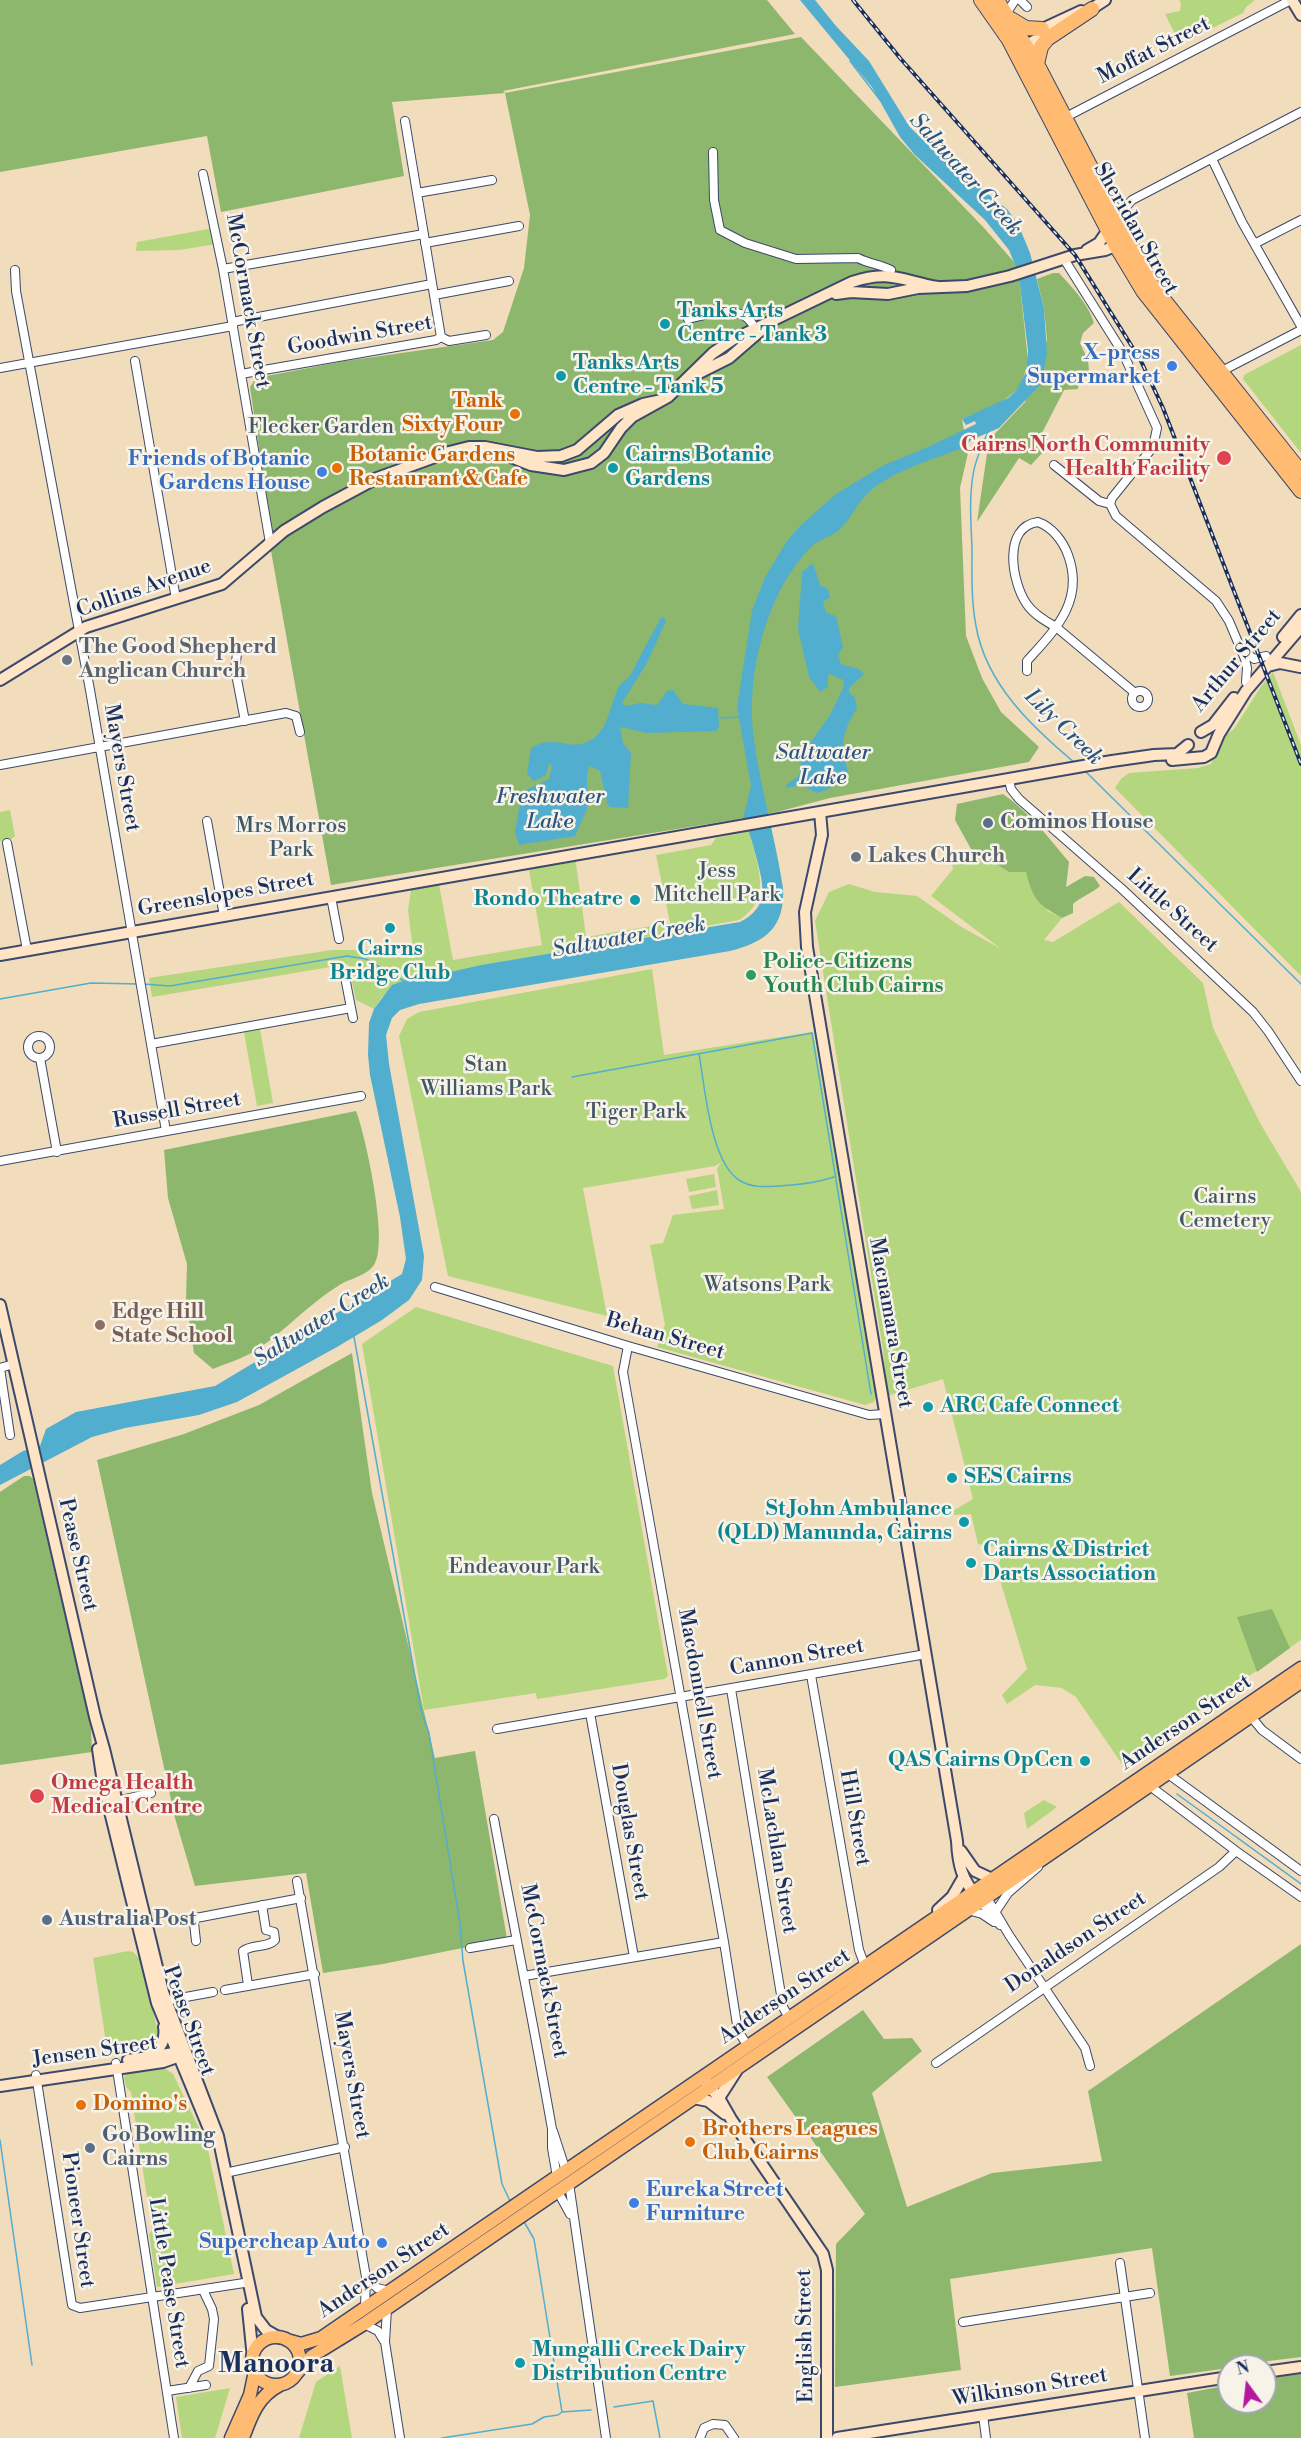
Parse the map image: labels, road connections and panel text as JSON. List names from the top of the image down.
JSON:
{
  "streets": {
    "highway": ["Sheridan Street"],
    "main road": ["McCormack Street", "Anderson Street"],
    "street": [
      "Moffat Street",
      "Goodwin Street",
      "Collins Avenue",
      "Arthur Street",
      "Mayers Street",
      "Greenslopes Street",
      "Little Street",
      "Russell Street",
      "Macnamara Street",
      "Behan Street",
      "Pease Street",
      "Cannon Street",
      "Macdonnell Street",
      "Hill Street",
      "Douglas Street",
      "McLachlan Street",
      "Donaldson Street",
      "Jensen Street",
      "Pioneer Street",
      "Little Pease Street",
      "English Street",
      "Wilkinson Street"
    ]
  },
  "crossings": [
    ["Moffat Street", "Sheridan Street"],
    ["Sheridan Street", "Collins Avenue"],
    ["McCormack Street", "Goodwin Street"],
    ["McCormack Street", "Collins Avenue"],
    ["McCormack Street", "Anderson Street"],
    ["Collins Avenue", "Mayers Street"],
    ["Arthur Street", "Greenslopes Street"],
    ["Mayers Street", "Greenslopes Street"],
    ["Mayers Street", "Russell Street"],
    ["Mayers Street", "Anderson Street"],
    ["Greenslopes Street", "Little Street"],
    ["Greenslopes Street", "Macnamara Street"],
    ["Macnamara Street", "Behan Street"],
    ["Macnamara Street", "Cannon Street"],
    ["Macnamara Street", "Anderson Street"],
    ["Behan Street", "Macdonnell Street"],
    ["Pease Street", "Anderson Street"],
    ["Pease Street", "Jensen Street"],
    ["Pease Street", "Pioneer Street"],
    ["Cannon Street", "Macdonnell Street"],
    ["Cannon Street", "Hill Street"],
    ["Cannon Street", "Douglas Street"],
    ["Cannon Street", "McLachlan Street"],
    ["Macdonnell Street", "Anderson Street"],
    ["Anderson Street", "Hill Street"],
    ["Anderson Street", "McLachlan Street"],
    ["Anderson Street", "English Street"],
    ["Jensen Street", "Pioneer Street"],
    ["Jensen Street", "Little Pease Street"],
    ["Pioneer Street", "Little Pease Street"]
  ],
  "districts": ["Manoora"],
  "water": [
    "Saltwater Creek",
    "Lily Creek",
    "Saltwater Lake",
    "Freshwater Lake"
  ],
  "parks": [
    "Flecker Garden",
    "Mrs Morros Park",
    "Jess Mitchell Park",
    "Stan Williams Park",
    "Tiger Park",
    "Cairns Cemetery",
    "Watsons Park",
    "Endeavour Park"
  ],
  "places": [
    "Tanks Arts Centre - Tank 3",
    "X-press Supermarket",
    "Tanks Arts Centre - Tank 5",
    "Tank Sixty Four",
    "Cairns North Community Health Facility",
    "Botanic Gardens Restaurant & Cafe",
    "Cairns Botanic Gardens",
    "Friends of Botanic Gardens House",
    "The Good Shepherd Anglican Church",
    "Cominos House",
    "Lakes Church",
    "Rondo Theatre",
    "Cairns Bridge Club",
    "Police-Citizens Youth Club Cairns",
    "Edge Hill State School",
    "ARC Cafe Connect",
    "SES Cairns",
    "St John Ambulance (QLD) Manunda, Cairns",
    "Cairns & District Darts Association",
    "QAS Cairns OpCen",
    "Omega Health Medical Centre",
    "Australia Post",
    "Domino's",
    "Brothers Leagues Club Cairns",
    "Go Bowling Cairns",
    "Eureka Street Furniture",
    "Supercheap Auto",
    "Mungalli Creek Dairy Distribution Centre"
  ],
  "north": "top"
}
